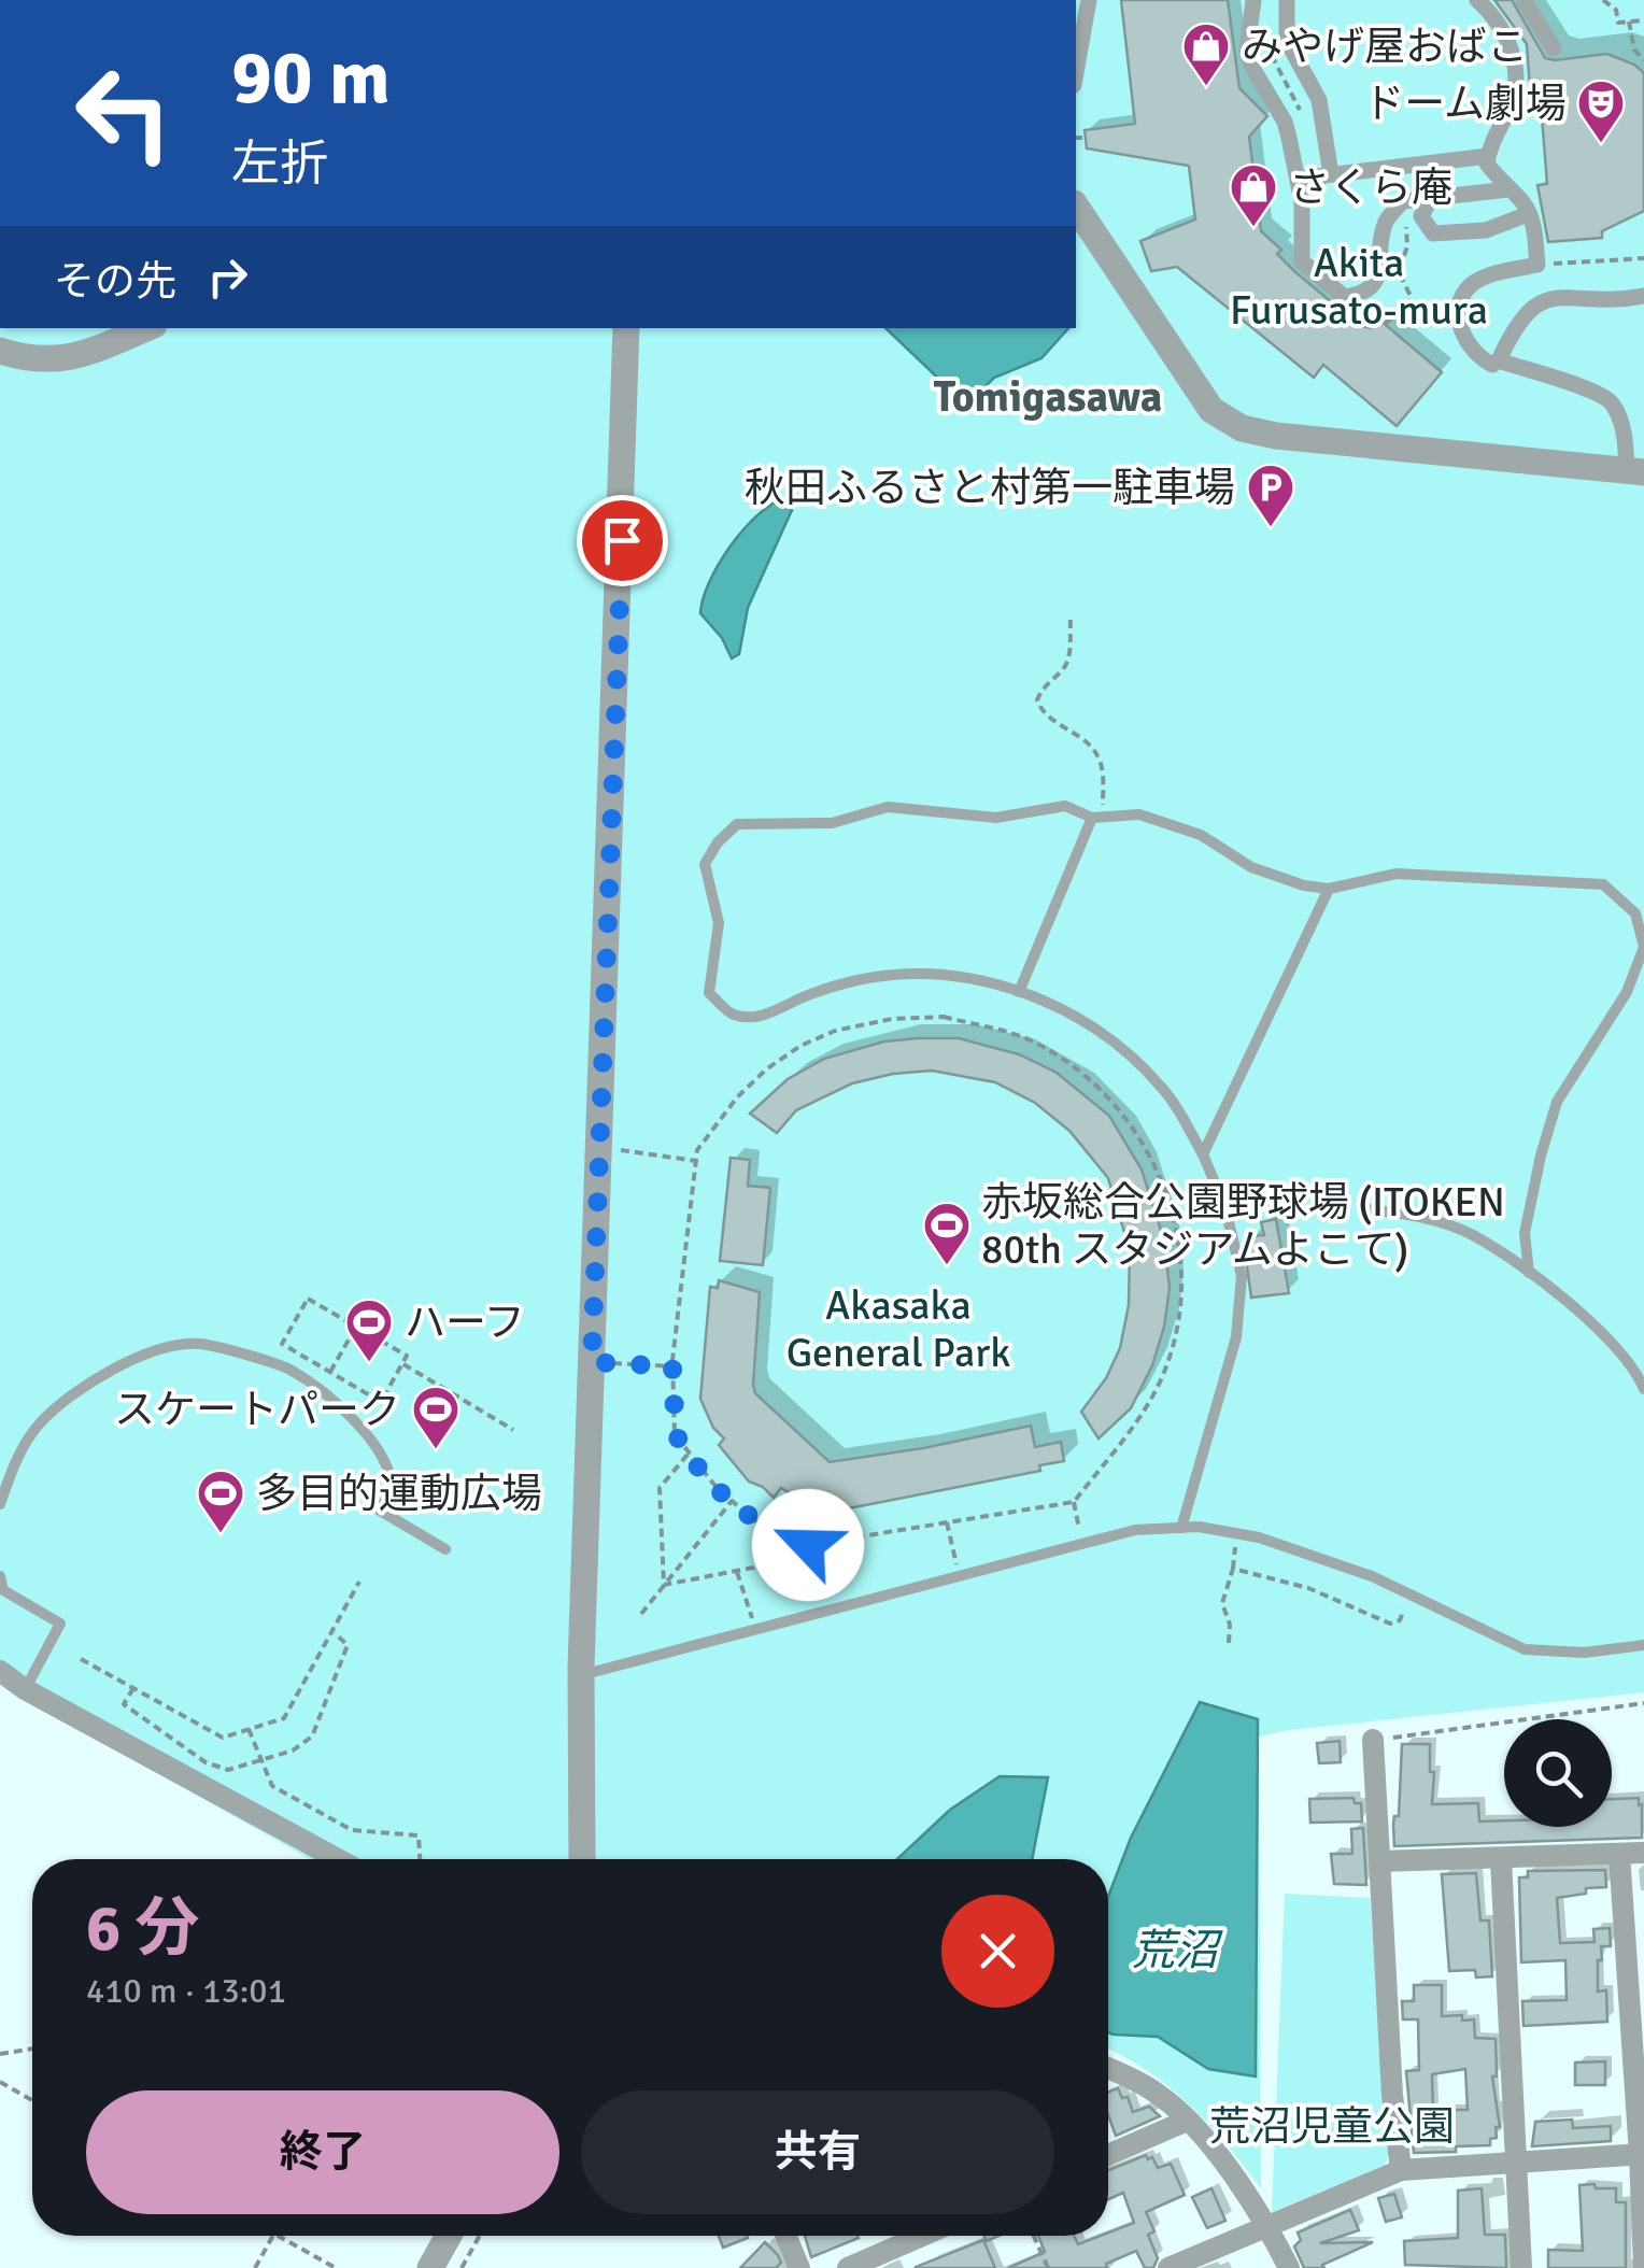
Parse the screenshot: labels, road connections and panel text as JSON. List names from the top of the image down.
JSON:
{
  "districts": ["Tomigasawa"],
  "water": ["荒沼"],
  "parks": ["Akita Furusato-mura", "Akasaka General Park", "荒沼児童公園"],
  "places": {
    "shop": ["みやげ屋おばこ", "さくら庵"],
    "theatre": ["ドーム劇場"],
    "parking": ["秋田ふるさと村第一駐車場"],
    "sports": [
      "赤坂総合公園野球場 (ITOKEN 80th スタジアムよこて)",
      "ハーフ",
      "スケートパーク",
      "多目的運動広場"
    ]
  },
  "page": {
    "turn": ["90 m", "左折"],
    "then": "その先",
    "heading": ["6 分", "410 m · 13:01"],
    "buttons": ["終了", "共有"]
  }
}
